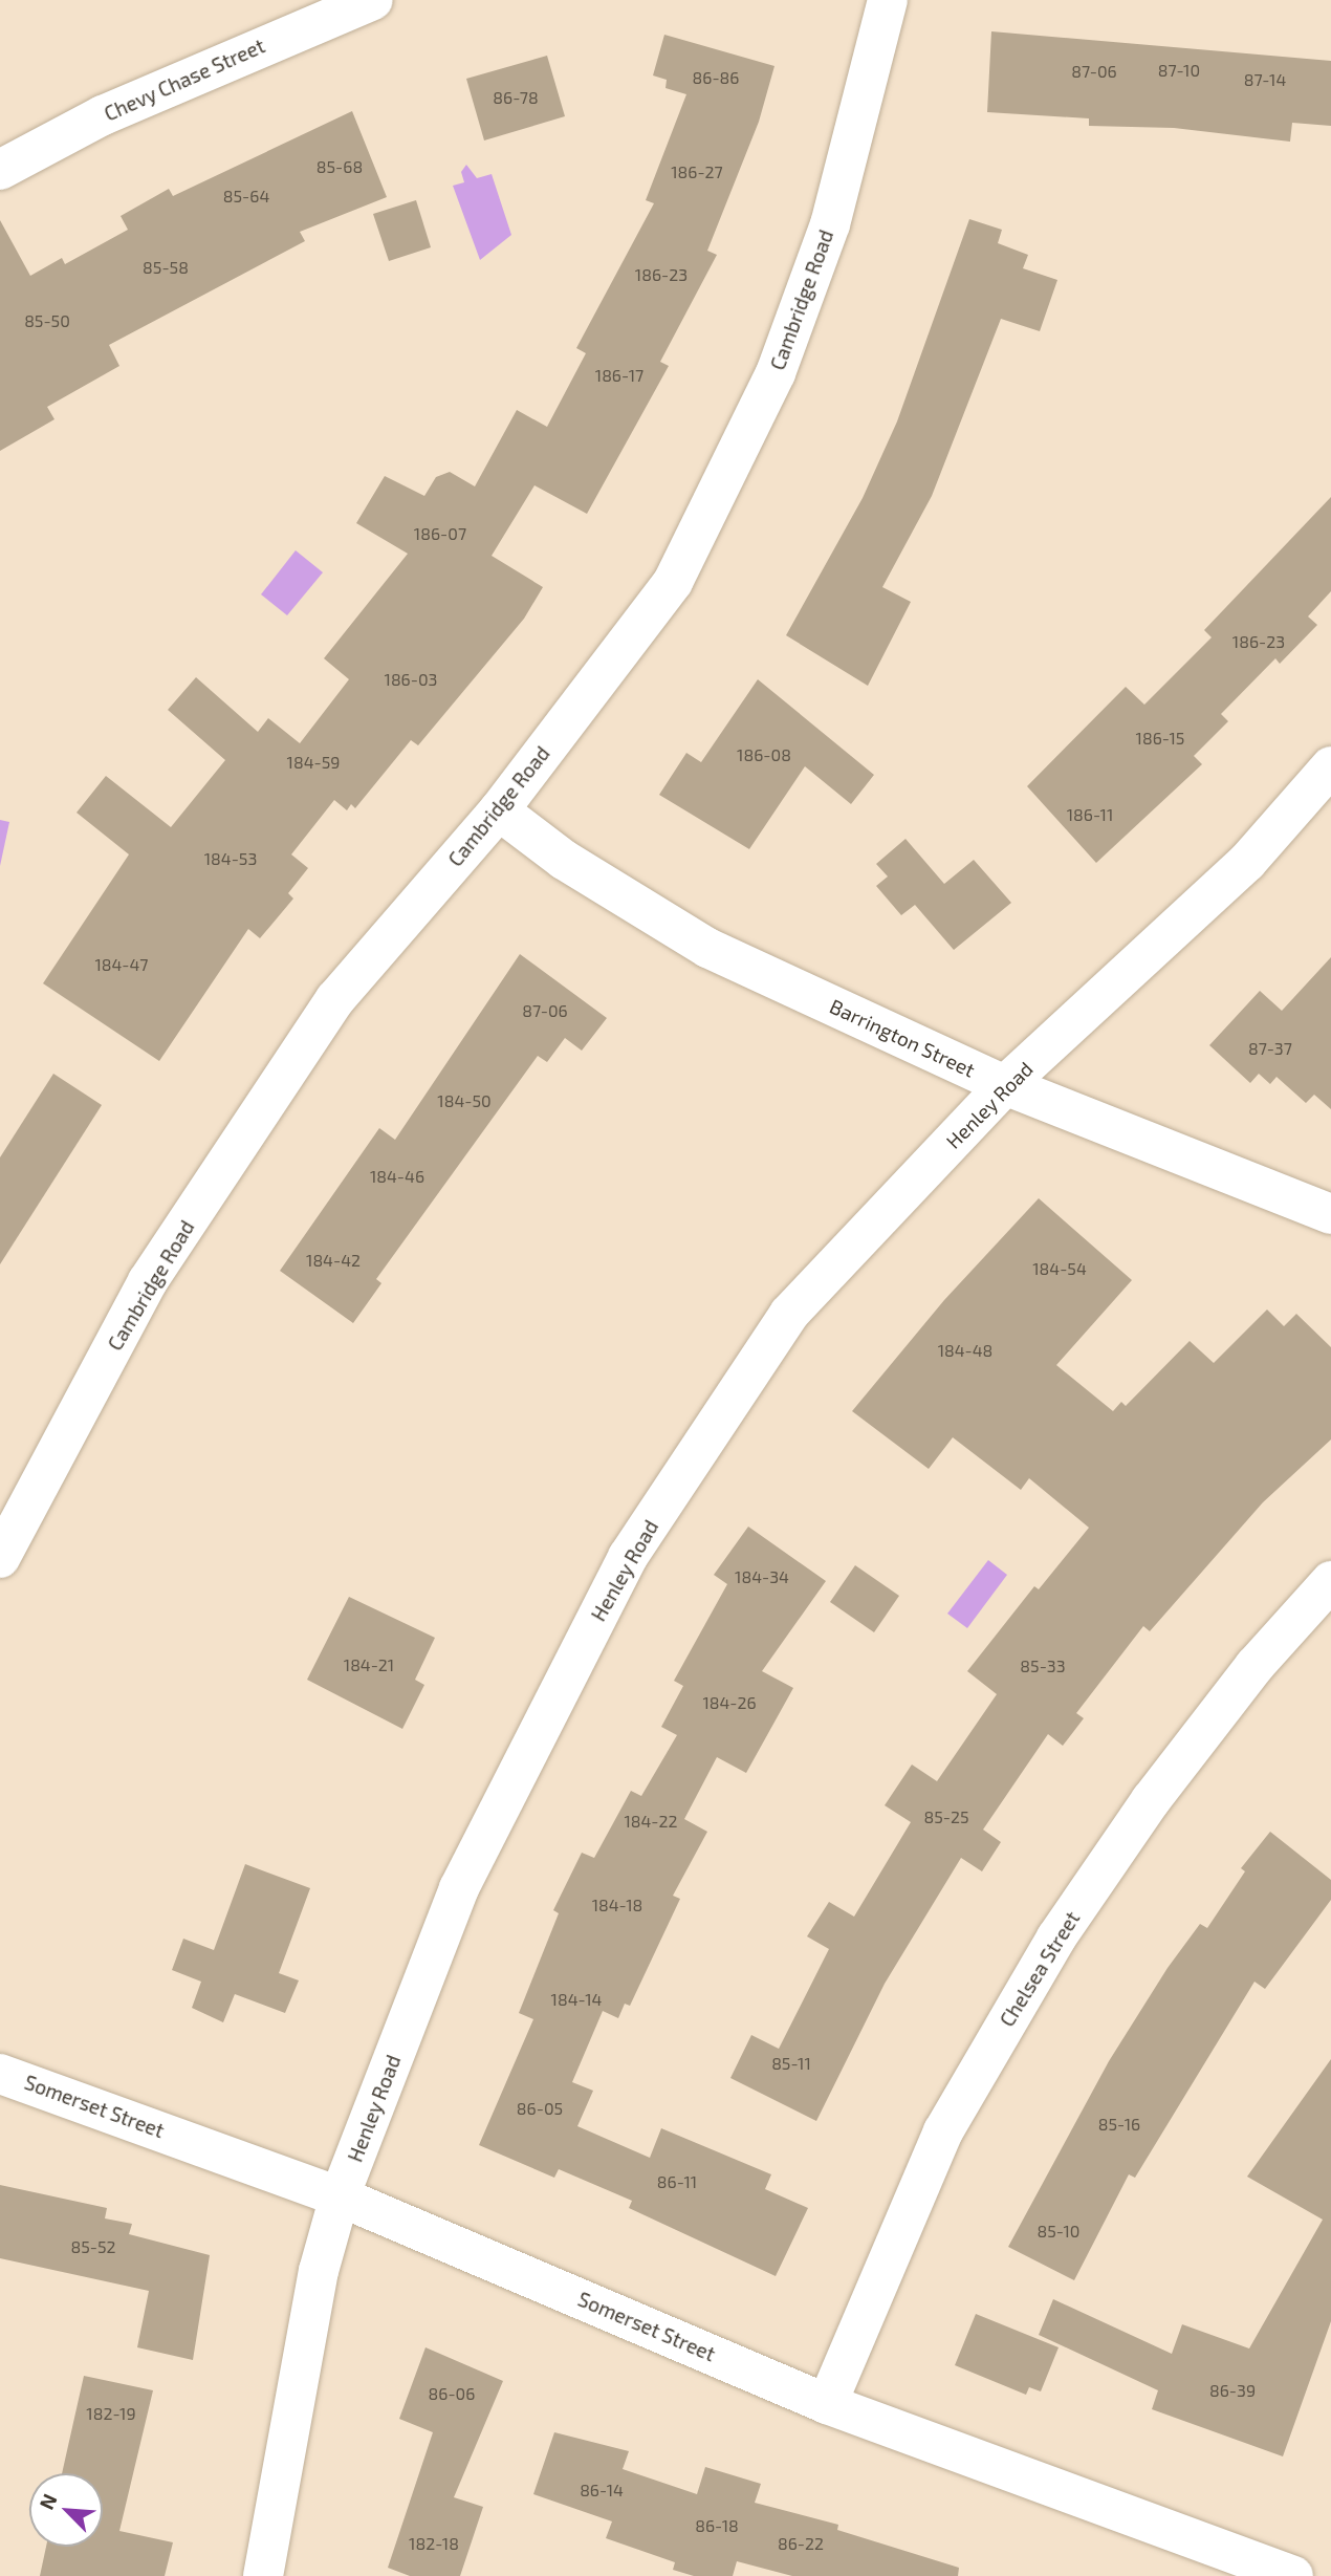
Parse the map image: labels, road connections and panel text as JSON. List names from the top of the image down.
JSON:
{
  "streets": {
    "street": [
      "Chevy Chase Street",
      "Cambridge Road",
      "Barrington Street",
      "Henley Road",
      "Chelsea Street",
      "Somerset Street"
    ]
  },
  "crossings": [
    ["Cambridge Road", "Barrington Street"],
    ["Barrington Street", "Henley Road"],
    ["Henley Road", "Somerset Street"],
    ["Chelsea Street", "Somerset Street"]
  ],
  "house_numbers": [
    "87-10",
    "87-06",
    "86-86",
    "87-14",
    "86-78",
    "85-68",
    "186-27",
    "85-64",
    "85-58",
    "186-23",
    "85-50",
    "186-17",
    "186-07",
    "186-23",
    "186-03",
    "186-15",
    "186-08",
    "184-59",
    "186-11",
    "184-53",
    "184-47",
    "87-06",
    "87-37",
    "184-50",
    "184-46",
    "184-42",
    "184-54",
    "184-48",
    "184-34",
    "184-21",
    "85-33",
    "184-26",
    "85-25",
    "184-22",
    "184-18",
    "184-14",
    "85-11",
    "86-05",
    "85-16",
    "86-11",
    "85-10",
    "85-52",
    "86-39",
    "86-06",
    "182-19",
    "86-14",
    "86-18",
    "182-18",
    "86-22"
  ],
  "north": "top left"
}
